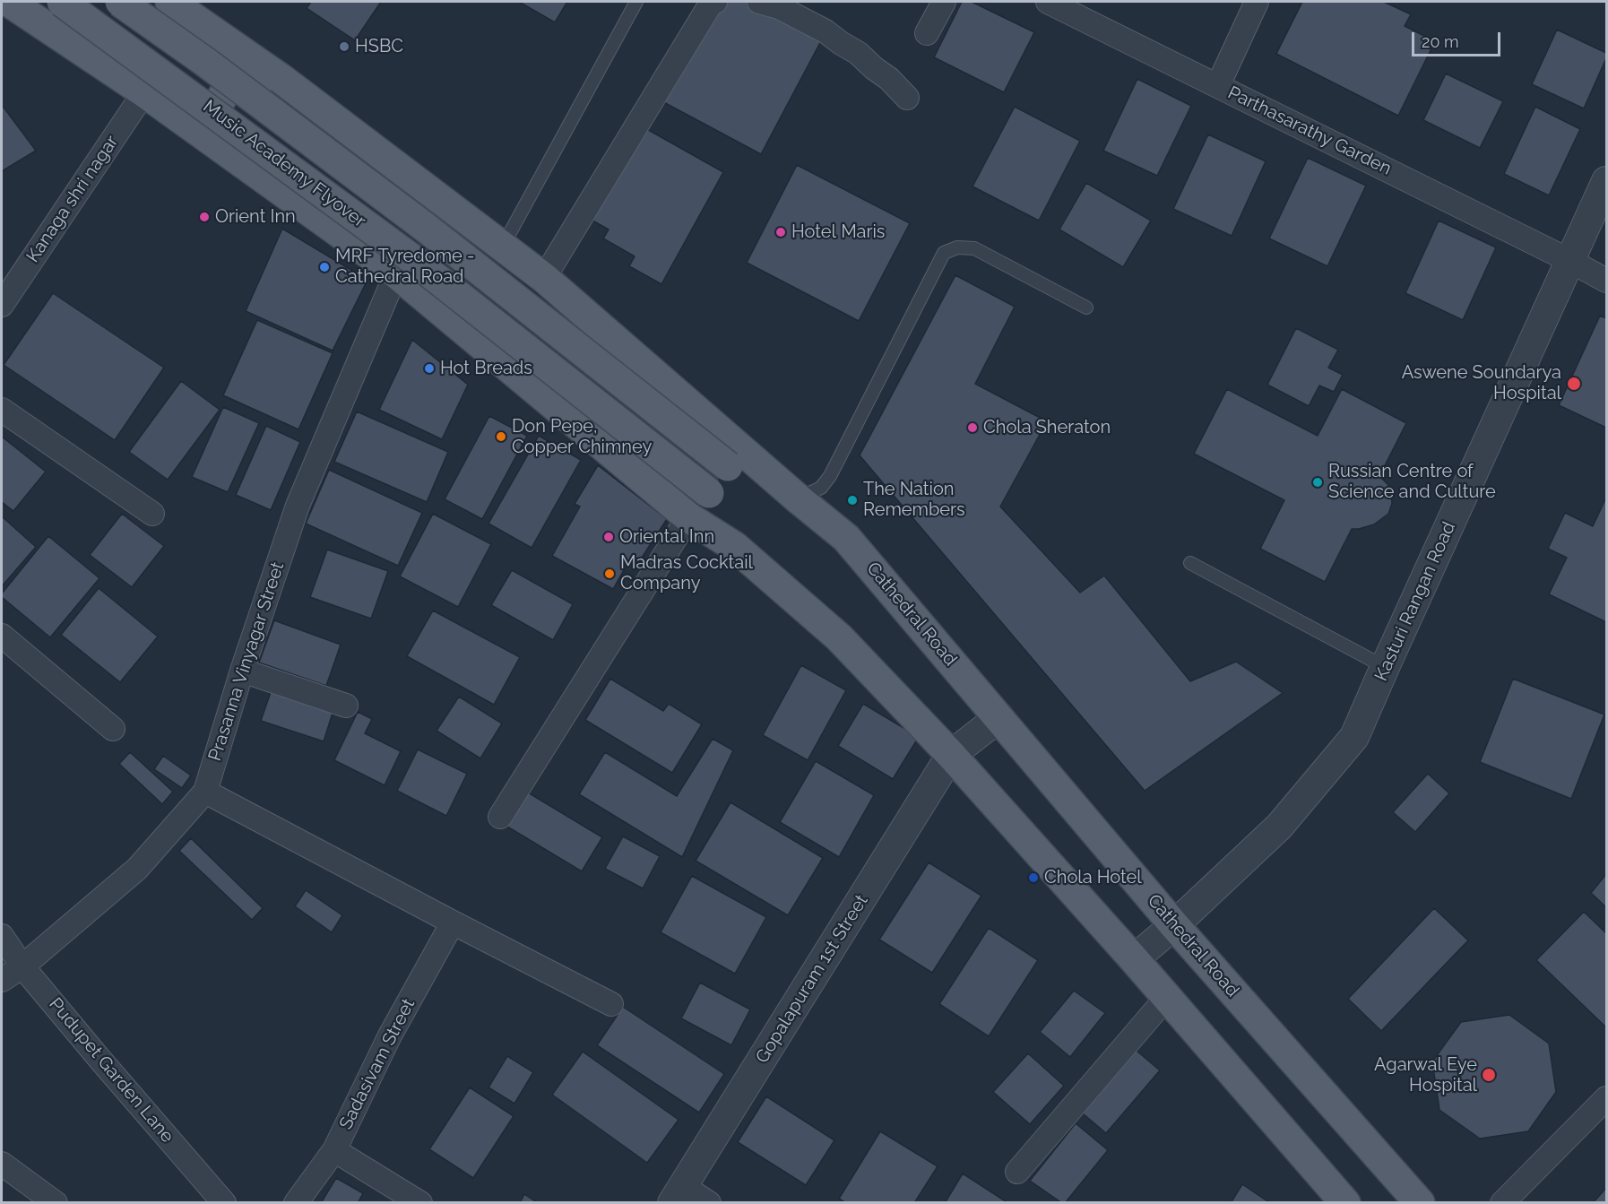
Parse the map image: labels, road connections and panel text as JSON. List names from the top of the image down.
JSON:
{
  "streets": {
    "main road": ["Music Academy Flyover", "Cathedral Road"],
    "street": [
      "Parthasarathy Garden",
      "Kanaga shri nagar",
      "Kasturi Rangan Road",
      "Prasanna Vinyagar Street",
      "Gopalapuram 1st Street",
      "Sadasivam Street",
      "Pudupet Garden Lane"
    ]
  },
  "crossings": [
    ["Parthasarathy Garden", "Kasturi Rangan Road"],
    ["Music Academy Flyover", "Cathedral Road"],
    ["Kasturi Rangan Road", "Cathedral Road"],
    ["Prasanna Vinyagar Street", "Pudupet Garden Lane"]
  ],
  "places": [
    "HSBC",
    "Orient Inn",
    "Hotel Maris",
    "MRF Tyredome - Cathedral Road",
    "Hot Breads",
    "Aswene Soundarya Hospital",
    "Chola Sheraton",
    "Don Pepe, Copper Chimney",
    "Russian Centre of Science and Culture",
    "The Nation Remembers",
    "Oriental Inn",
    "Madras Cocktail Company",
    "Chola Hotel",
    "Agarwal Eye Hospital"
  ],
  "scale_bar": "20 m"
}
